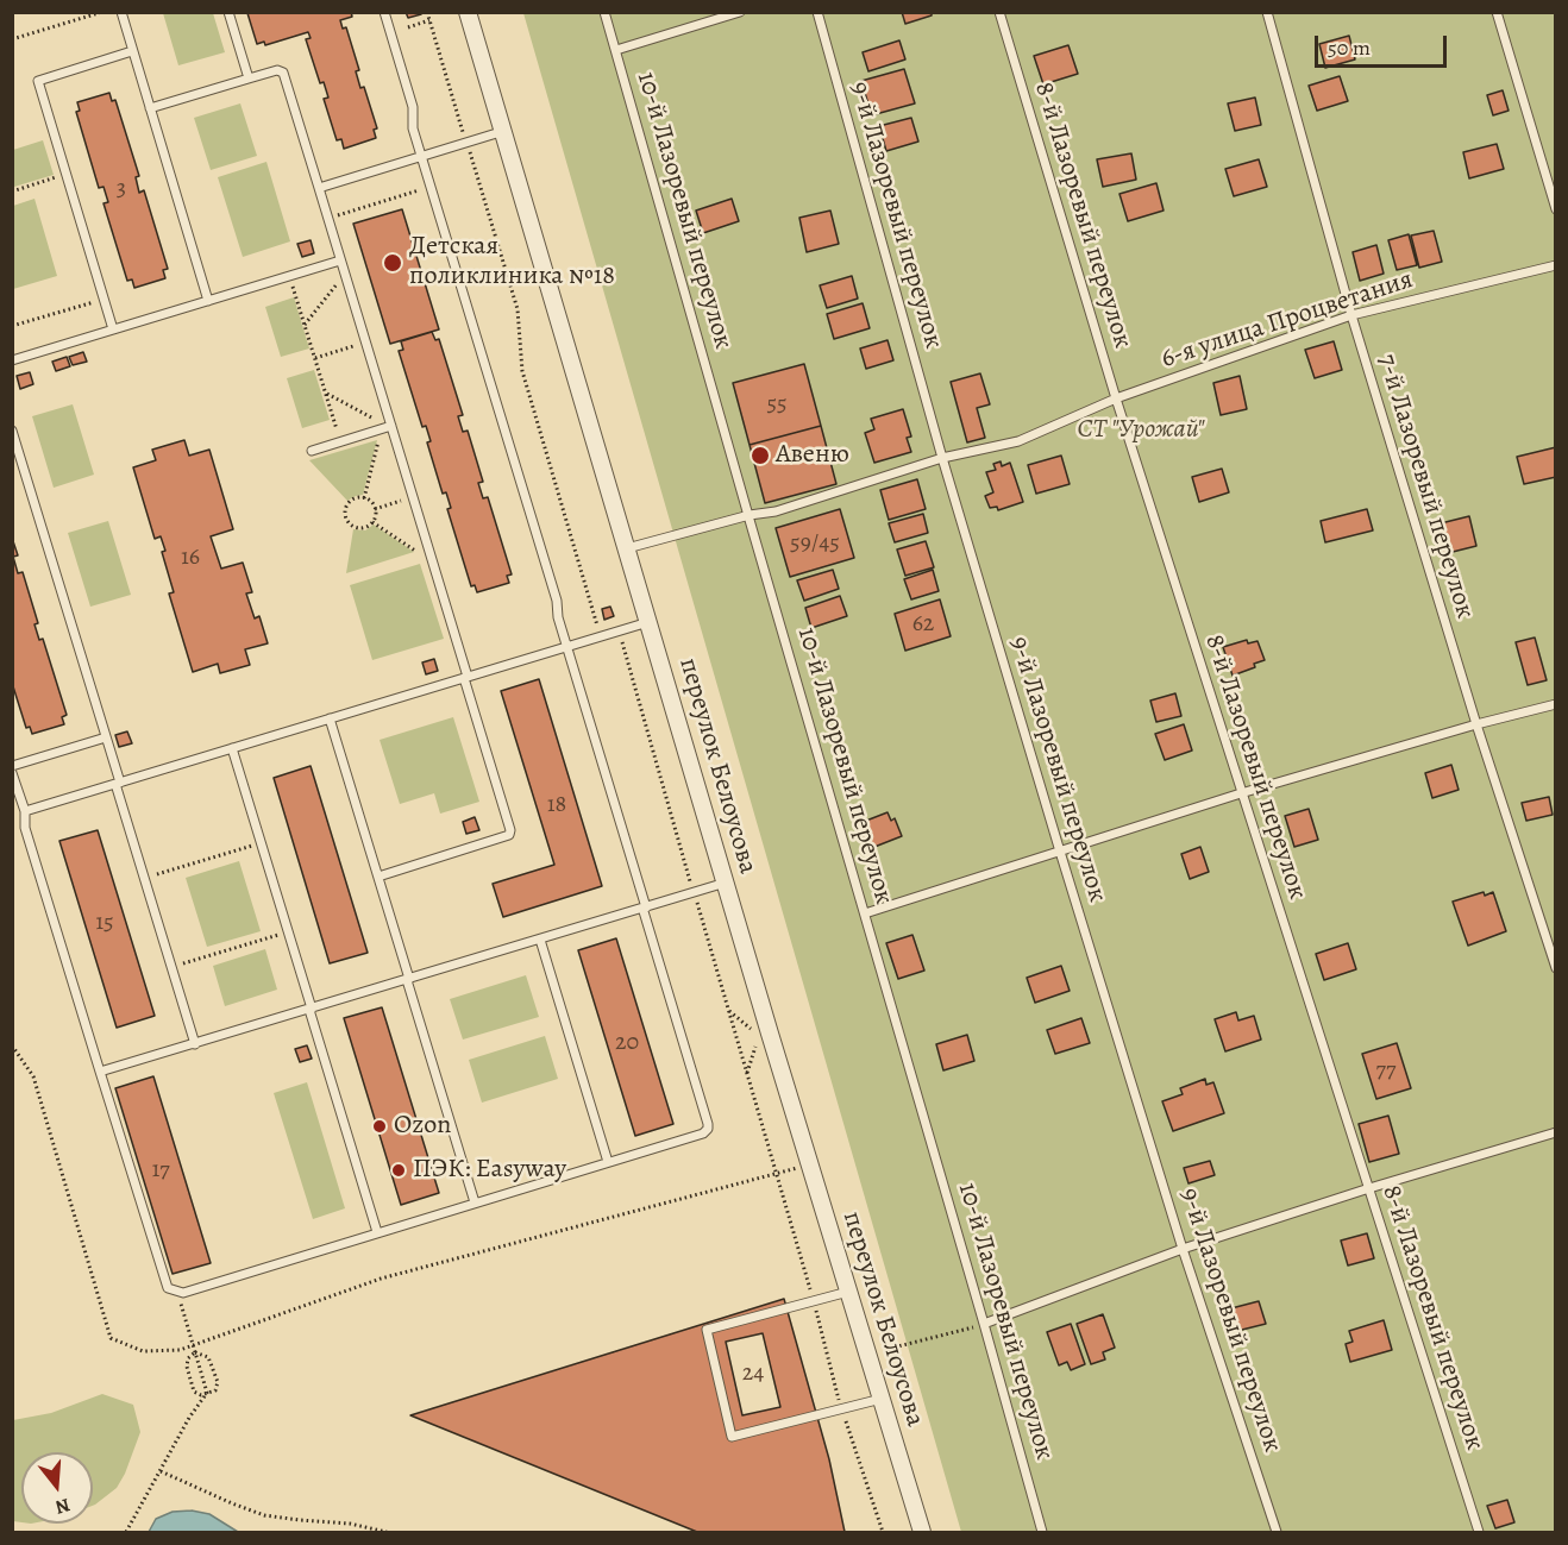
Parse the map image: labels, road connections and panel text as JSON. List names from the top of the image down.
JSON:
{
  "streets": {
    "street": ["переулок Белоусова"],
    "lane": [
      "10-й Лазоревый переулок",
      "9-й Лазоревый переулок",
      "8-й Лазоревый переулок",
      "6-я улица Процветания",
      "7-й Лазоревый переулок"
    ]
  },
  "crossings": [
    ["10-й Лазоревый переулок", "6-я улица Процветания"],
    ["9-й Лазоревый переулок", "6-я улица Процветания"],
    ["8-й Лазоревый переулок", "6-я улица Процветания"],
    ["6-я улица Процветания", "7-й Лазоревый переулок"],
    ["6-я улица Процветания", "переулок Белоусова"]
  ],
  "parks": ["СТ \"Урожай\""],
  "places": [
    "Детская поликлиника №18",
    "Авеню",
    "Ozon",
    "ПЭК: Easyway"
  ],
  "house_numbers": [
    "3",
    "55",
    "59/45",
    "16",
    "62",
    "18",
    "15",
    "20",
    "77",
    "17",
    "24"
  ],
  "scale_bar": "50 m",
  "north": "bottom"
}
